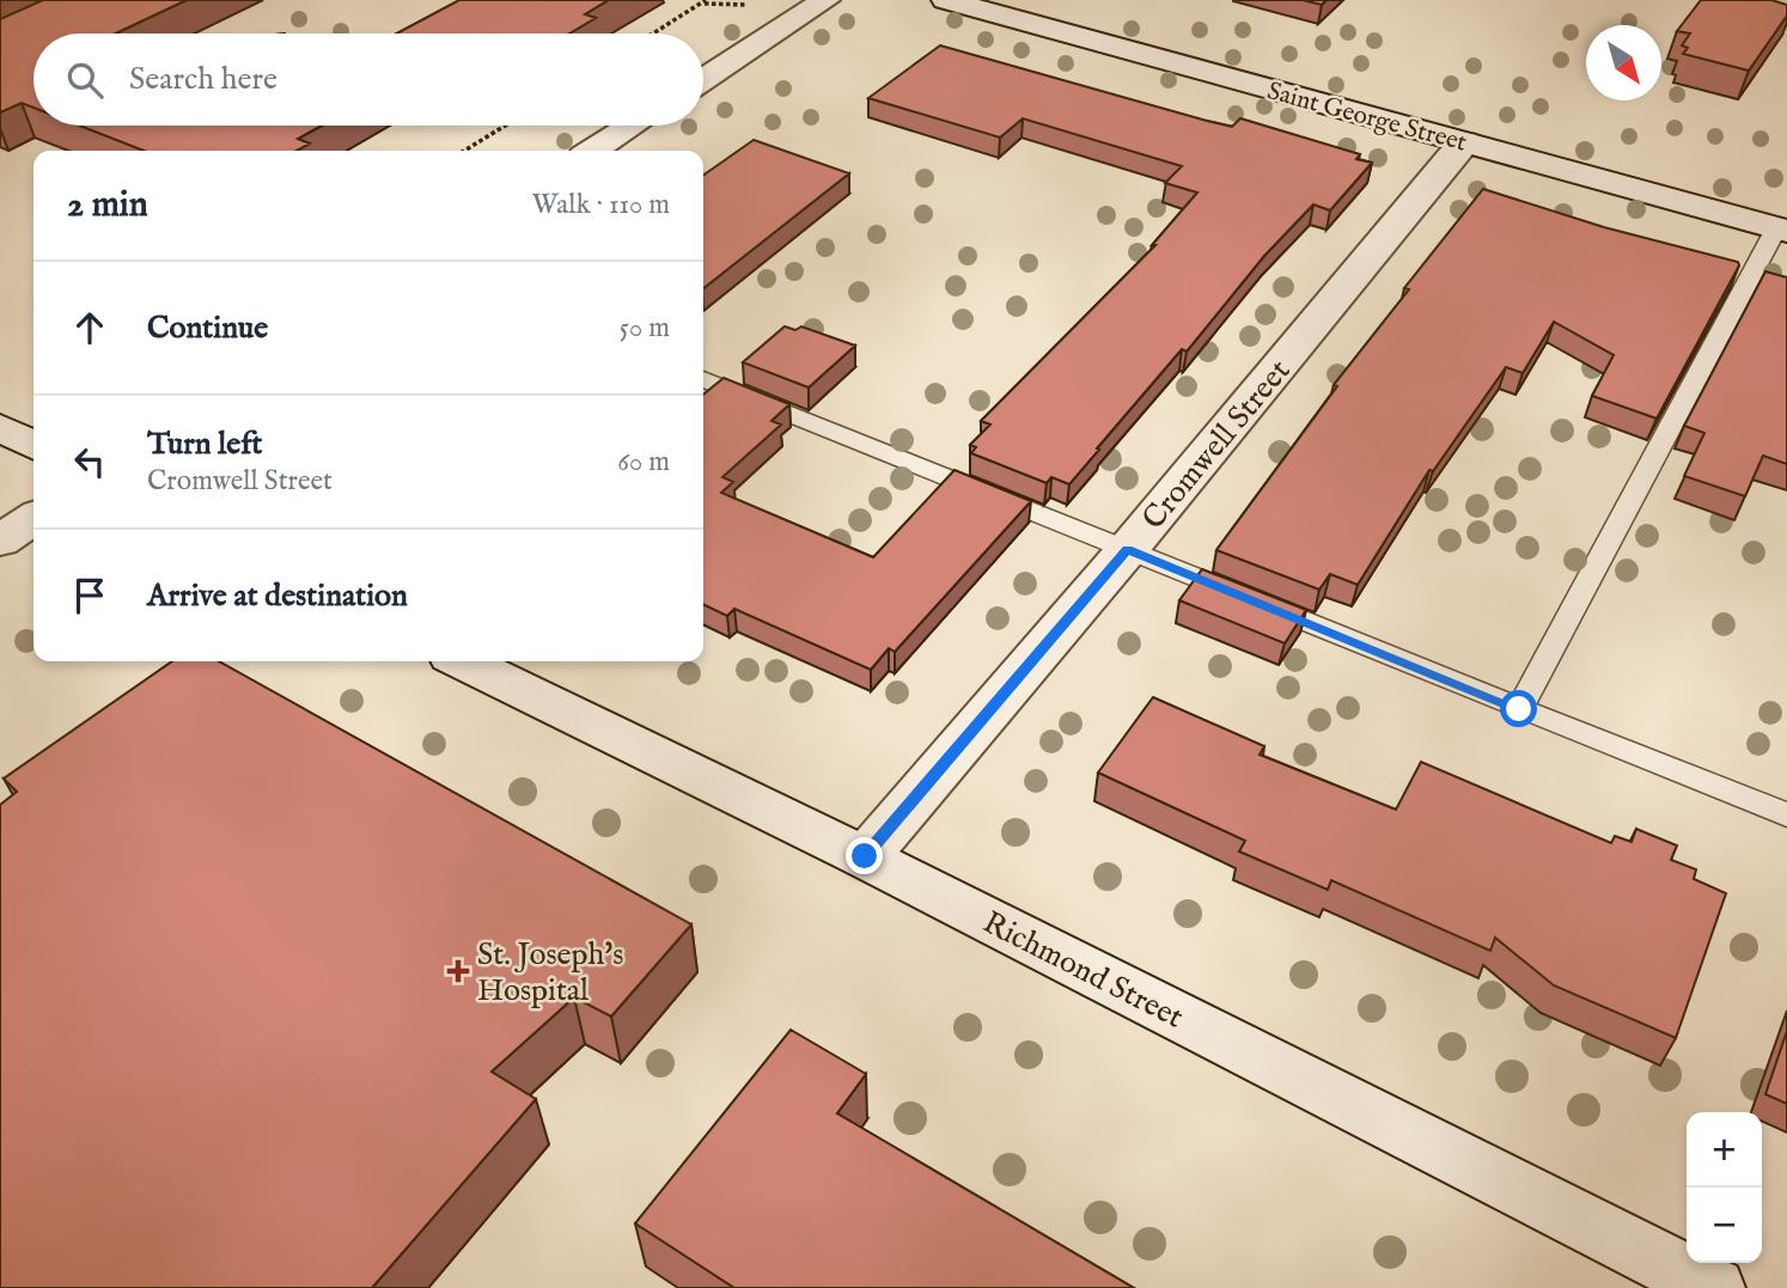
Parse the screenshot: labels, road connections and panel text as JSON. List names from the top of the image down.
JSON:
{
  "streets": {
    "street": ["Saint George Street", "Cromwell Street", "Richmond Street"]
  },
  "crossings": [
    ["Saint George Street", "Cromwell Street"],
    ["Cromwell Street", "Richmond Street"]
  ],
  "places": {
    "health": ["St. Joseph's Hospital"]
  },
  "north": "bottom right",
  "page": {
    "search": "Search here",
    "heading": ["2 min", "Walk · 110 m"],
    "list": [
      ["Continue", "50 m"],
      ["Turn left", "Cromwell Street", "60 m"],
      "Arrive at destination"
    ],
    "map_buttons": ["+", "−"]
  }
}
